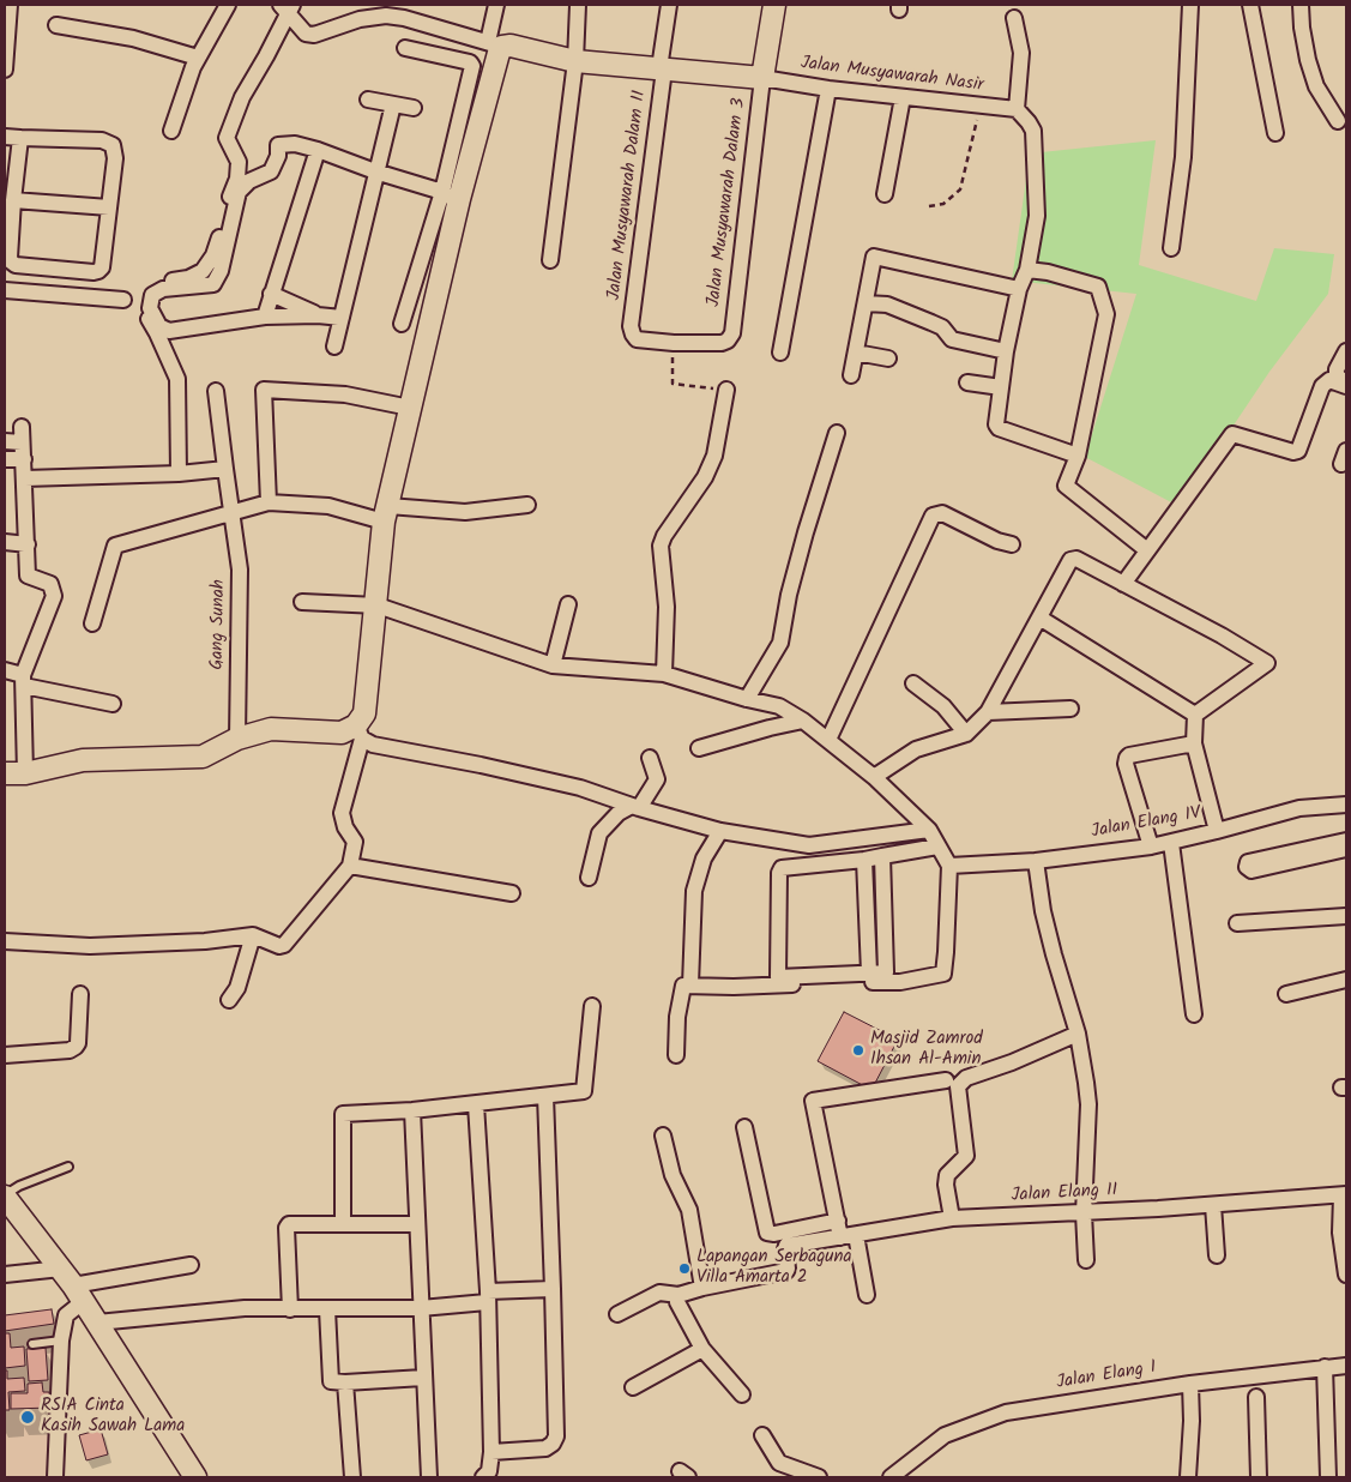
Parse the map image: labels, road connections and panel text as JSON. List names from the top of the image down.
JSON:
{
  "streets": {
    "street": [
      "Jalan Musyawarah Nasir",
      "Jalan Musyawarah Dalam II",
      "Jalan Musyawarah Dalam 3",
      "Gang Sunah",
      "Jalan Elang IV",
      "Jalan Elang II",
      "Jalan Elang I"
    ]
  },
  "crossings": [
    ["Jalan Musyawarah Nasir", "Jalan Musyawarah Dalam 3"],
    ["Jalan Musyawarah Dalam II", "Jalan Musyawarah Dalam 3"]
  ],
  "places": ["Masjid Zamrod Ihsan Al-Amin", "Lapangan Serbaguna Villa Amarta 2", "RSIA Cinta Kasih Sawah Lama"]
}
